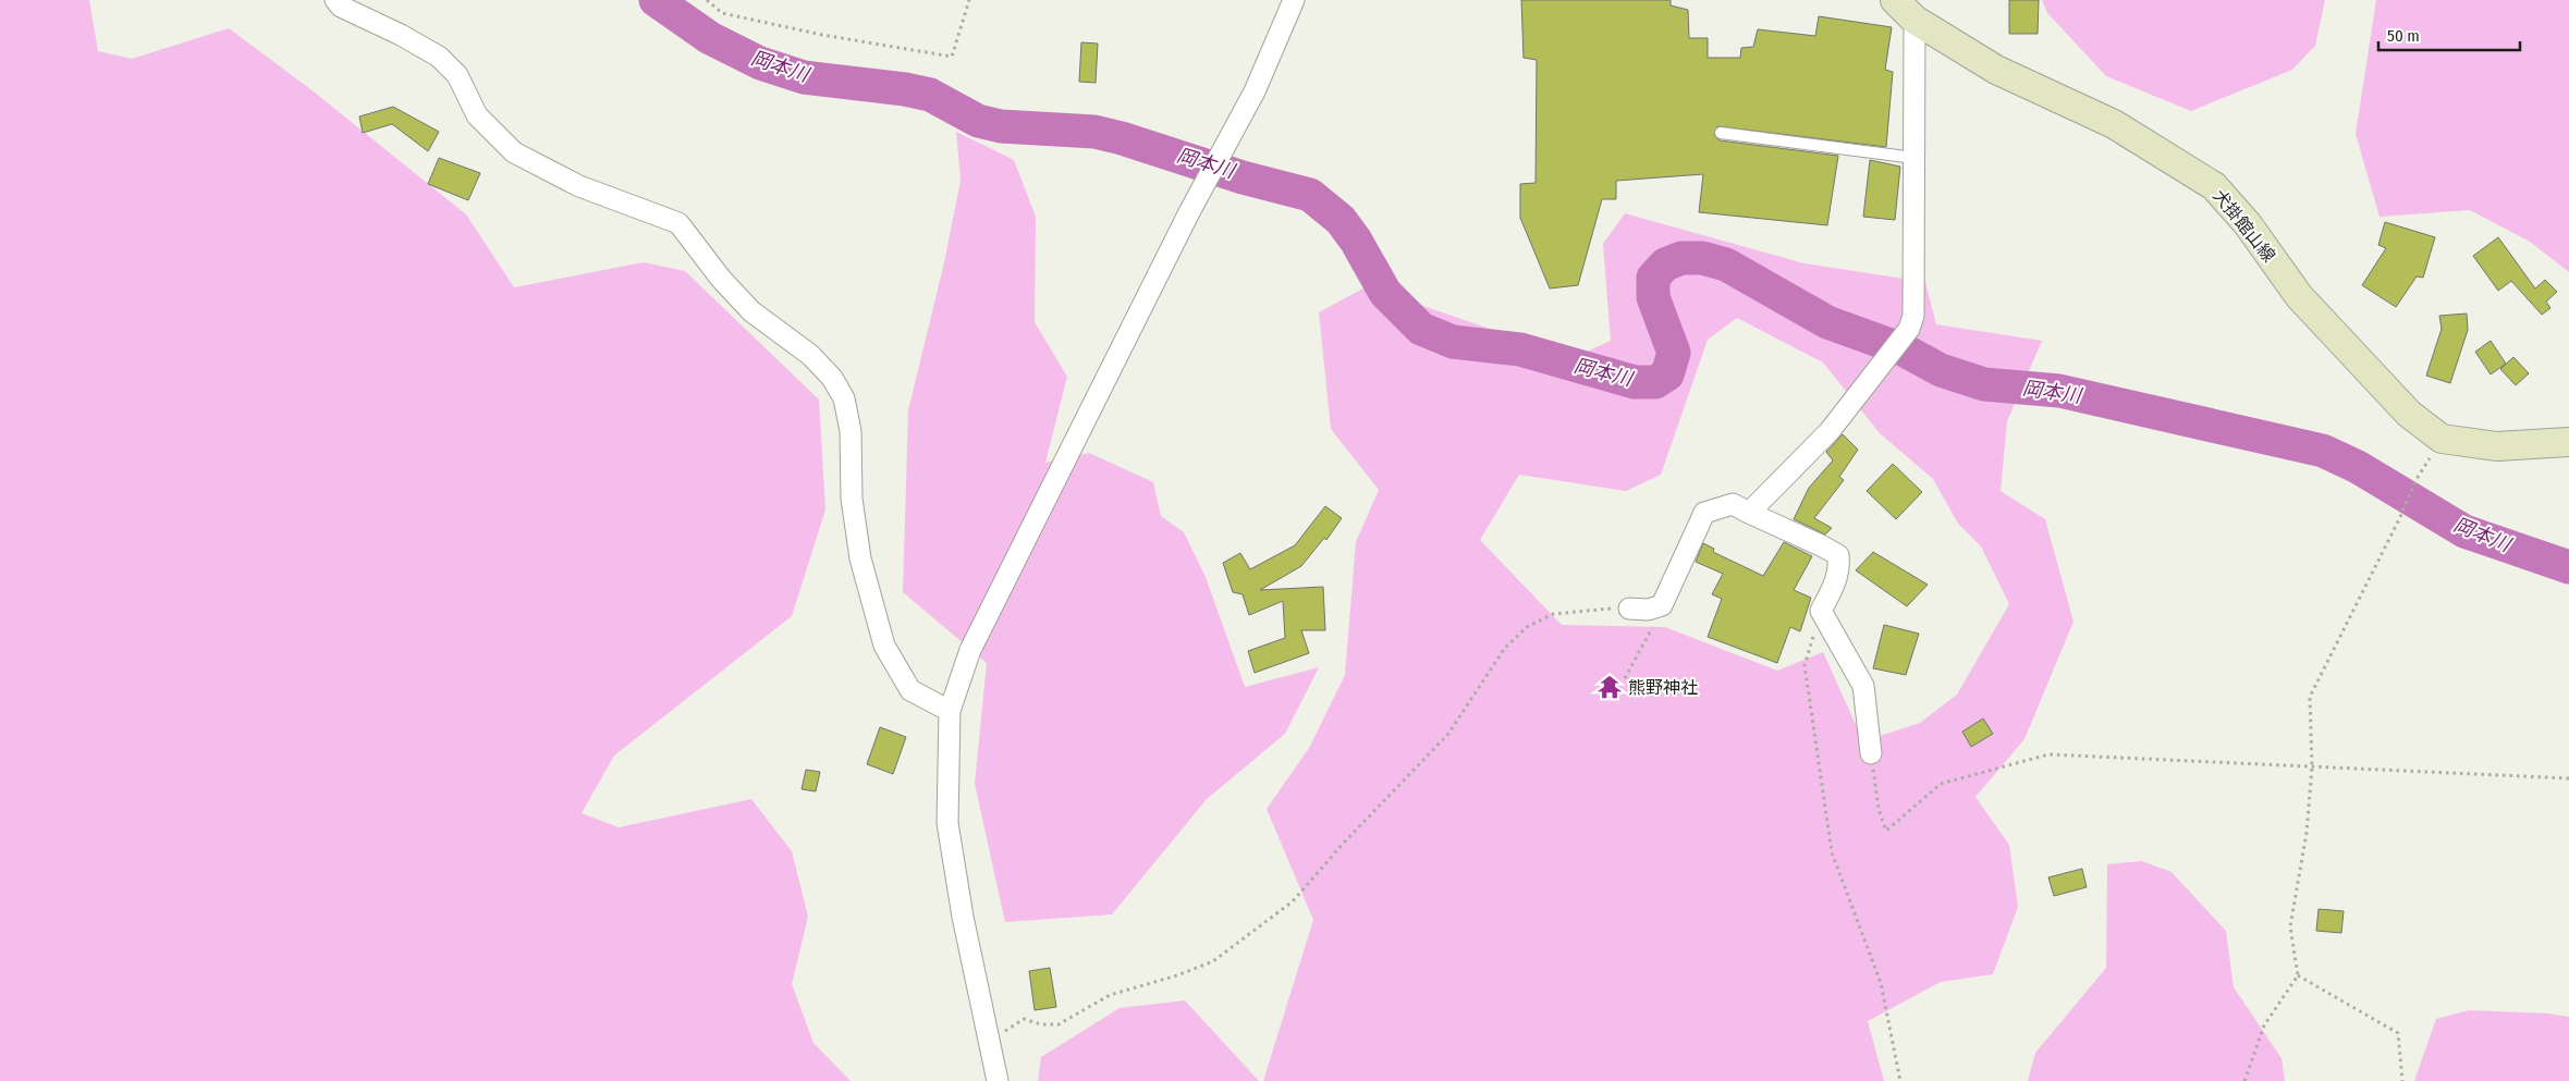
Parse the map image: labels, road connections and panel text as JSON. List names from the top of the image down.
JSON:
{
  "streets": {
    "main road": ["犬掛館山線"]
  },
  "water": ["岡本川"],
  "places": {
    "temple": ["熊野神社"]
  },
  "scale_bar": "50 m"
}
